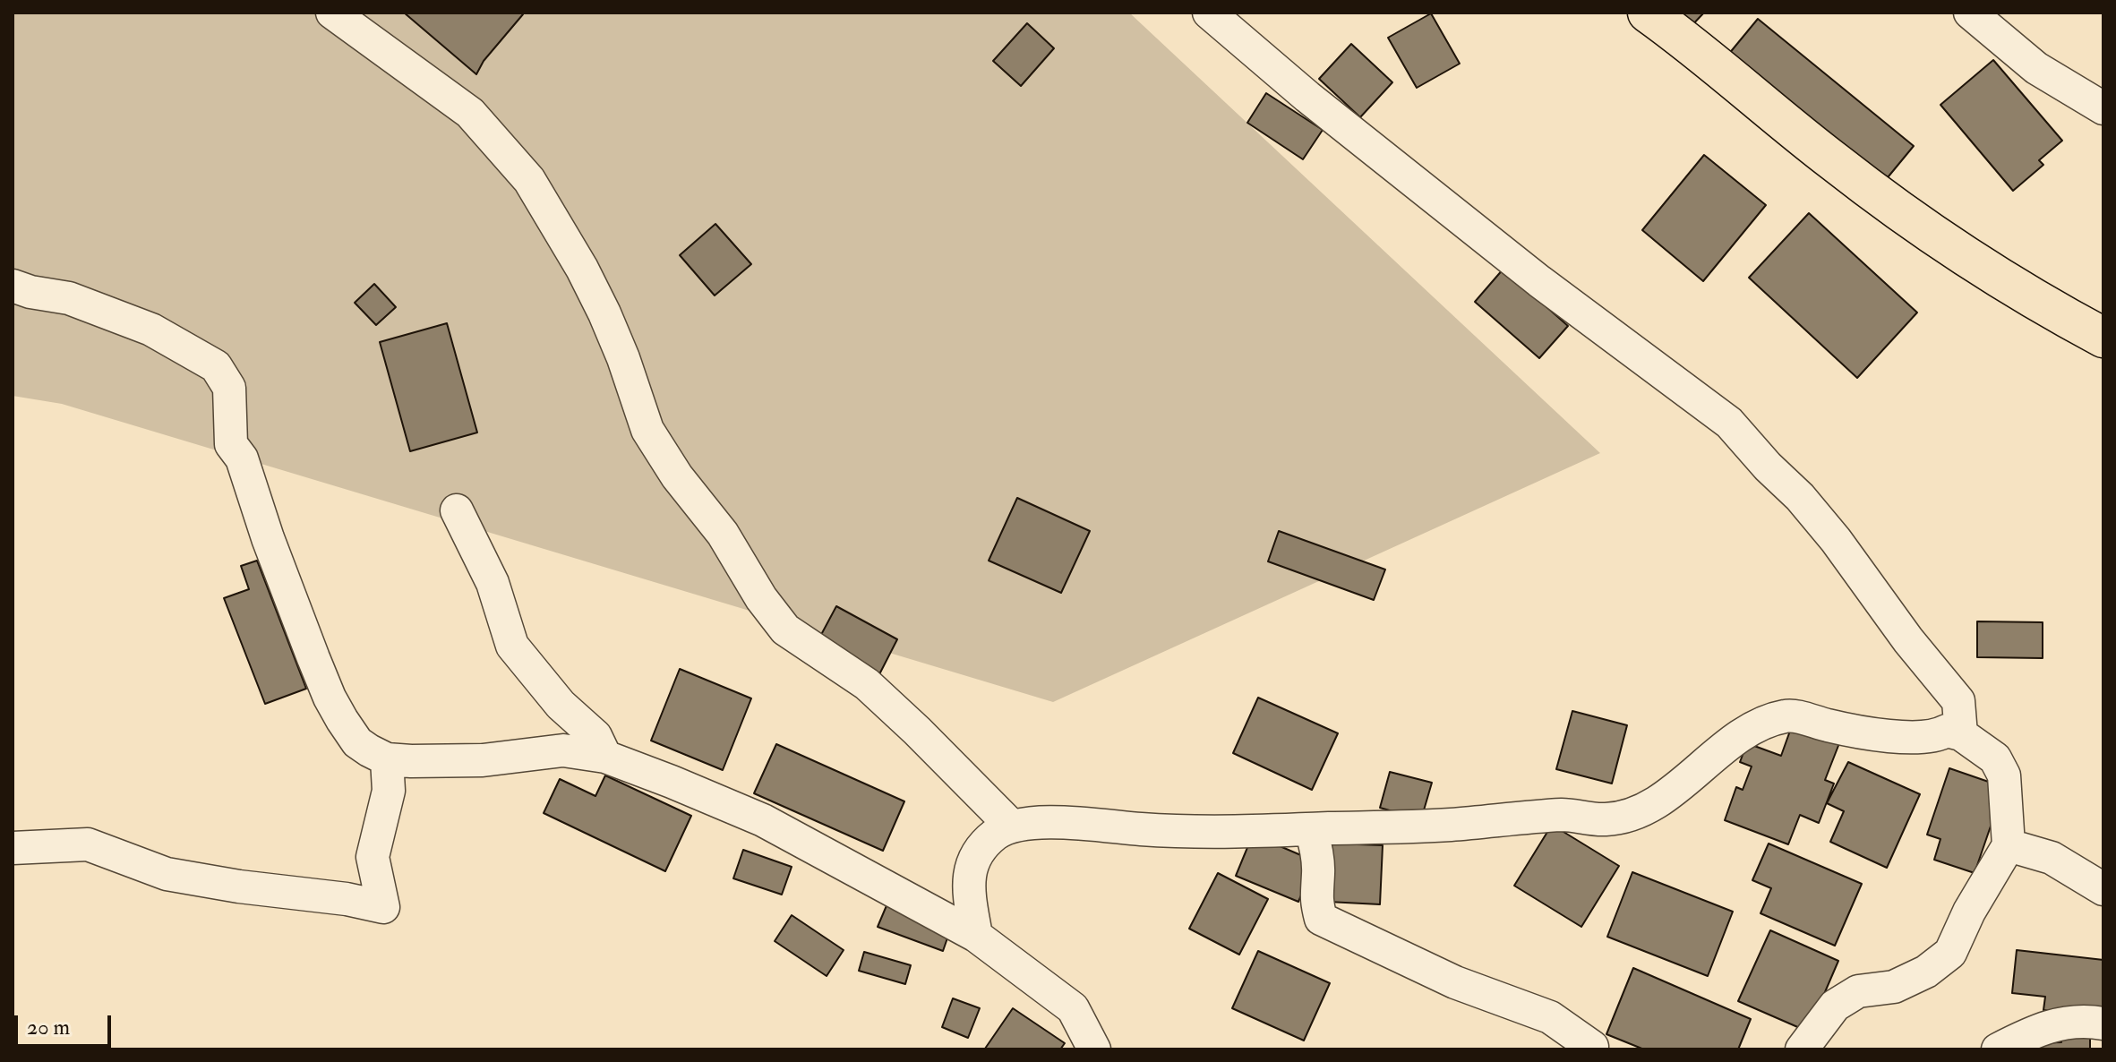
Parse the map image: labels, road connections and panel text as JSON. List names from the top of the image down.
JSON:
{
  "scale_bar": "20 m"
}
